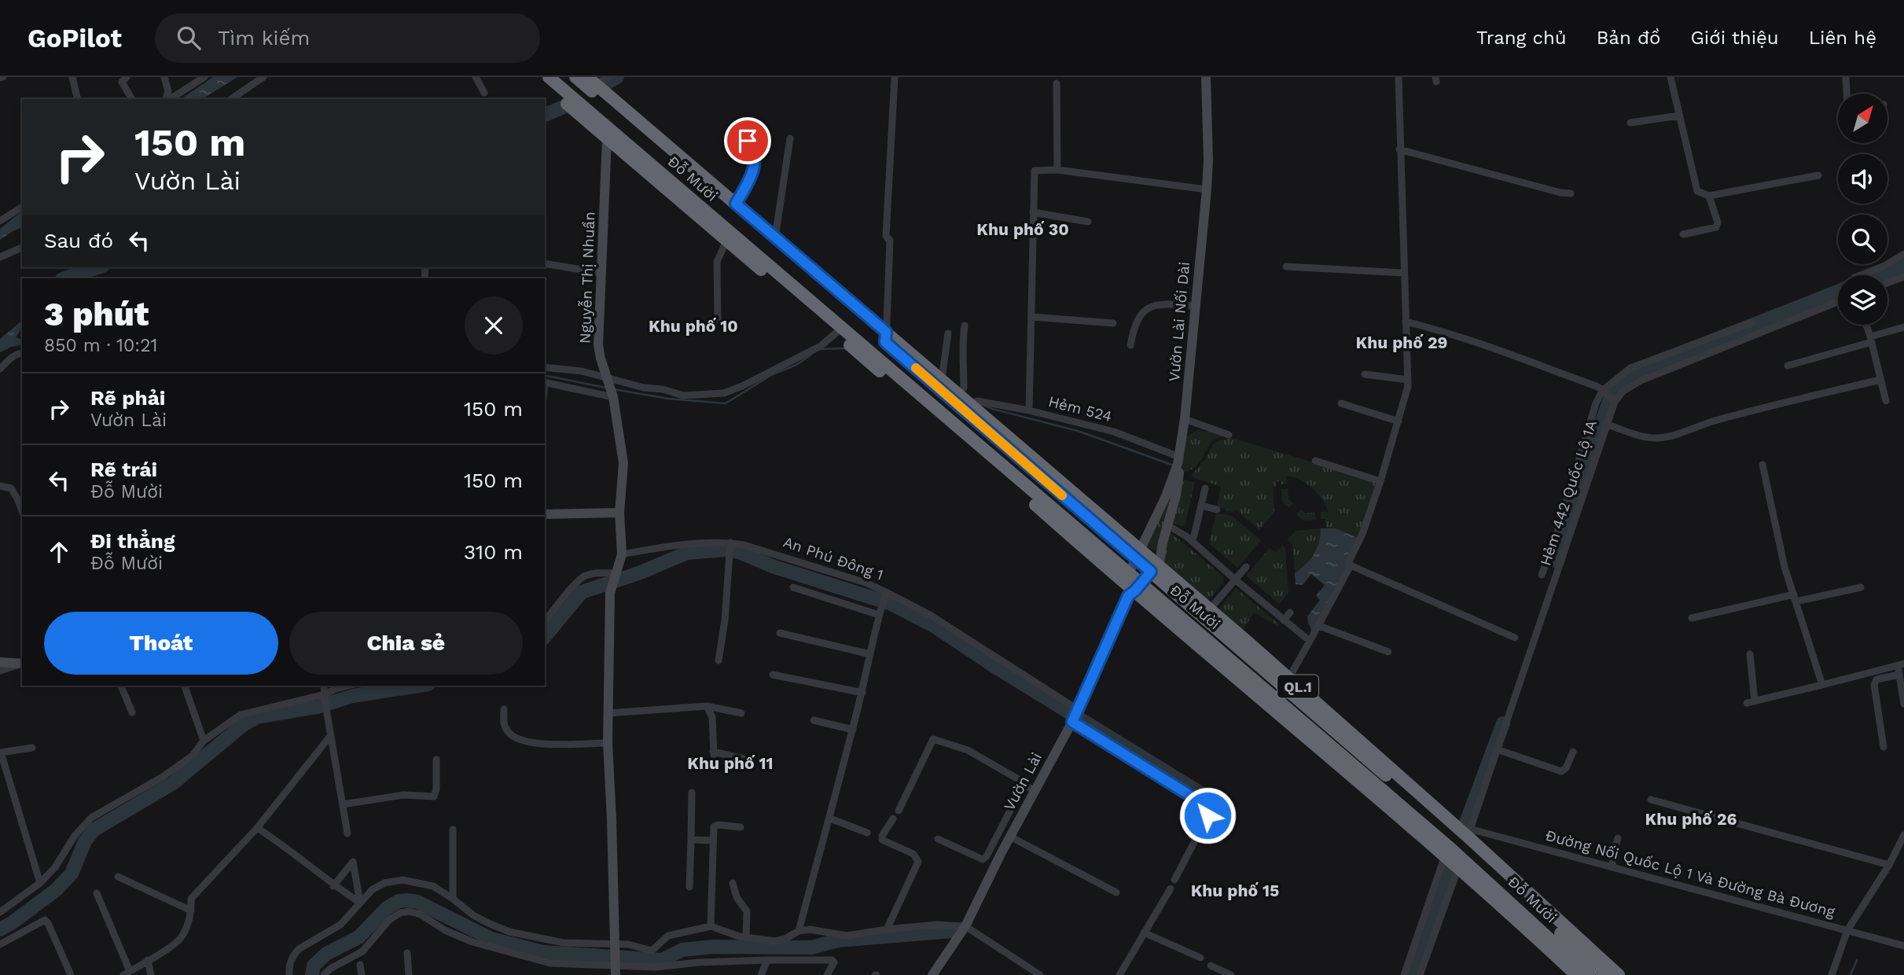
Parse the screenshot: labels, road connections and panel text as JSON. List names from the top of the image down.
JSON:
{
  "streets": {
    "highway": ["Đỗ Mười", "QL.1"],
    "street": [
      "Nguyễn Thị Nhuần",
      "Vườn Lài Nối Dài",
      "Hẻm 524",
      "Hẻm 442 Quốc Lộ 1A",
      "An Phú Đông 1",
      "Vườn Lài",
      "Đường Nối Quốc Lộ 1 Và Đường Bà Đương"
    ]
  },
  "crossings": [
    ["Đỗ Mười", "Nguyễn Thị Nhuần"],
    ["Đỗ Mười", "Vườn Lài Nối Dài"],
    ["Đỗ Mười", "Hẻm 524"],
    ["Đỗ Mười", "Hẻm 442 Quốc Lộ 1A"],
    ["Đỗ Mười", "Vườn Lài"],
    ["Đỗ Mười", "Đường Nối Quốc Lộ 1 Và Đường Bà Đương"],
    ["Vườn Lài Nối Dài", "Hẻm 524"],
    ["Vườn Lài Nối Dài", "Vườn Lài"],
    ["Hẻm 524", "Vườn Lài"],
    ["Hẻm 442 Quốc Lộ 1A", "Đường Nối Quốc Lộ 1 Và Đường Bà Đương"],
    ["An Phú Đông 1", "Vườn Lài"]
  ],
  "districts": [
    "Khu phố 30",
    "Khu phố 10",
    "Khu phố 29",
    "Khu phố 11",
    "Khu phố 26",
    "Khu phố 15"
  ],
  "north": "top right",
  "page": {
    "header": "GoPilot",
    "search": "Tìm kiếm",
    "nav": [
      "Trang chủ",
      "Bản đồ",
      "Giới thiệu",
      "Liên hệ"
    ],
    "turn": ["150 m", "Vườn Lài"],
    "then": "Sau đó",
    "heading": ["3 phút", "850 m · 10:21"],
    "list": [
      {
        "name": "Rẽ phải",
        "note": "Vườn Lài",
        "value": "150 m"
      },
      {
        "name": "Rẽ trái",
        "note": "Đỗ Mười",
        "value": "150 m"
      },
      {
        "name": "Đi thẳng",
        "note": "Đỗ Mười",
        "value": "310 m"
      }
    ],
    "buttons": ["Thoát", "Chia sẻ"]
  }
}
